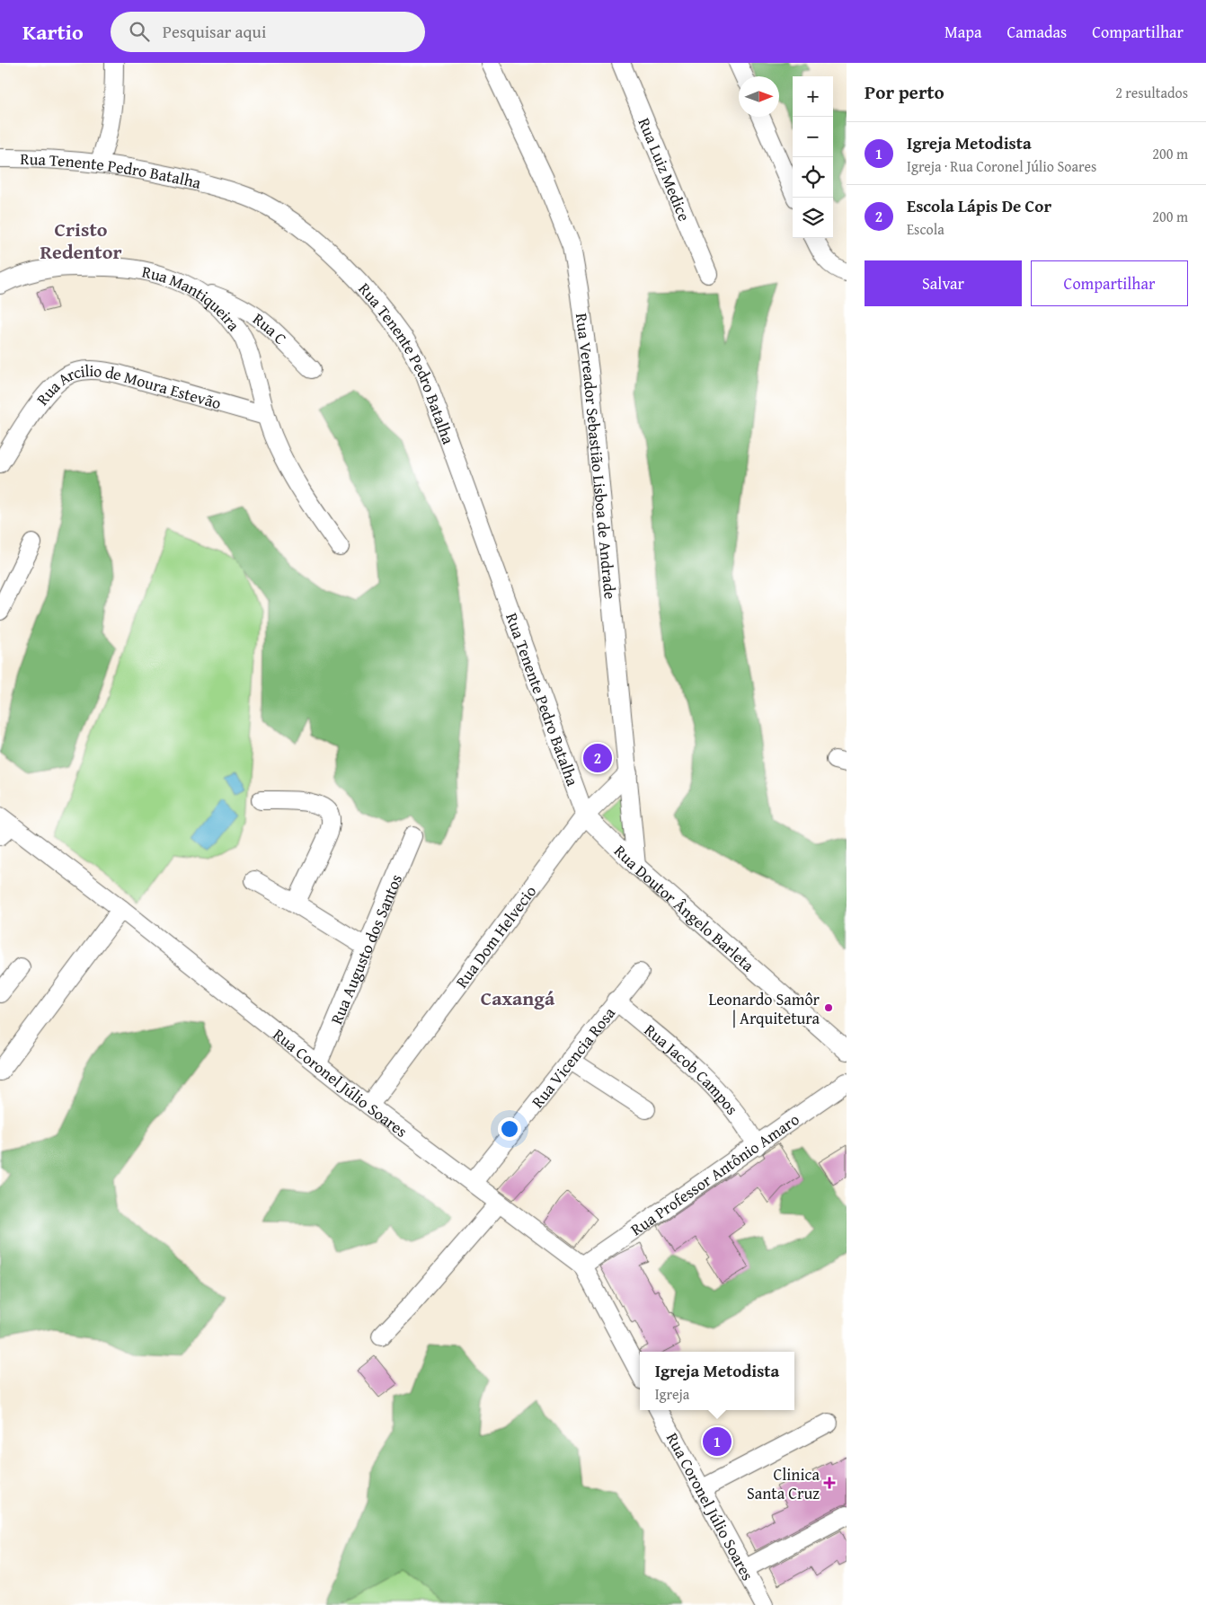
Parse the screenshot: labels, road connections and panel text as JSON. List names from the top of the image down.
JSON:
{
  "streets": {
    "street": [
      "Rua Luiz Medice",
      "Rua Tenente Pedro Batalha",
      "Rua Mantiqueira",
      "Rua C",
      "Rua Arcilio de Moura Estevão",
      "Rua Vereador Sebastião Lisboa de Andrade",
      "Rua Doutor Ângelo Barleta",
      "Rua Dom Helvecio",
      "Rua Augusto dos Santos",
      "Rua Vicencia Rosa",
      "Rua Jacob Campos",
      "Rua Coronel Júlio Soares",
      "Rua Professor Antônio Amaro"
    ]
  },
  "crossings": [
    ["Rua Tenente Pedro Batalha", "Rua Doutor Ângelo Barleta"],
    ["Rua Tenente Pedro Batalha", "Rua Dom Helvecio"],
    ["Rua Mantiqueira", "Rua C"],
    ["Rua Mantiqueira", "Rua Arcilio de Moura Estevão"],
    ["Rua Vereador Sebastião Lisboa de Andrade", "Rua Doutor Ângelo Barleta"],
    ["Rua Vereador Sebastião Lisboa de Andrade", "Rua Dom Helvecio"],
    ["Rua Doutor Ângelo Barleta", "Rua Dom Helvecio"],
    ["Rua Dom Helvecio", "Rua Coronel Júlio Soares"],
    ["Rua Augusto dos Santos", "Rua Coronel Júlio Soares"],
    ["Rua Vicencia Rosa", "Rua Jacob Campos"],
    ["Rua Vicencia Rosa", "Rua Coronel Júlio Soares"],
    ["Rua Jacob Campos", "Rua Professor Antônio Amaro"],
    ["Rua Coronel Júlio Soares", "Rua Professor Antônio Amaro"]
  ],
  "districts": ["Cristo Redentor", "Caxangá"],
  "places": {
    "other": ["Leonardo Samôr | Arquitetura"],
    "health": ["Clinica Santa Cruz"]
  },
  "north": "right",
  "page": {
    "header": "Kartio",
    "search": "Pesquisar aqui",
    "nav": ["Mapa", "Camadas", "Compartilhar"],
    "heading": ["Por perto", "2 resultados"],
    "map_buttons": ["+", "−"],
    "list": [
      {
        "mark": "1",
        "name": "Igreja Metodista",
        "note": "Igreja · Rua Coronel Júlio Soares",
        "value": "200 m"
      },
      {
        "mark": "2",
        "name": "Escola Lápis De Cor",
        "note": "Escola",
        "value": "200 m"
      }
    ],
    "buttons": ["Salvar", "Compartilhar"],
    "pins": ["2", "1"],
    "popup": ["Igreja Metodista", "Igreja"]
  }
}
